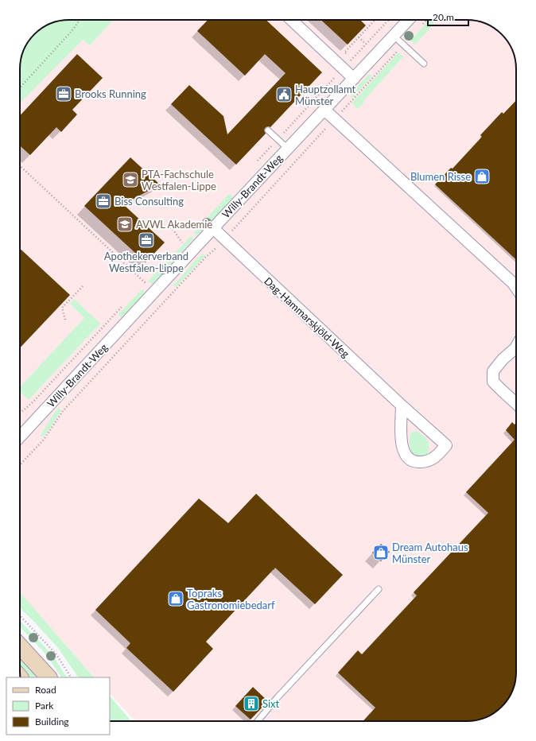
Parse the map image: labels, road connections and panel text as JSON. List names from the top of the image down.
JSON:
{
  "streets": {
    "street": ["Willy-Brandt-Weg", "Dag-Hammarskjöld-Weg"]
  },
  "crossings": [
    ["Willy-Brandt-Weg", "Dag-Hammarskjöld-Weg"]
  ],
  "places": {
    "office": ["Brooks Running", "Biss Consulting", "Apothekerverband Westfalen-Lippe"],
    "public building": ["Hauptzollamt Münster"],
    "shop": ["Blumen Risse", "Dream Autohaus Münster", "Topraks Gastronomiebedarf"],
    "school or university": ["PTA-Fachschule Westfalen-Lippe", "AVWL Akademie"],
    "building": ["Sixt"]
  },
  "legend": ["Road", "Park", "Building"],
  "scale_bar": "20 m"
}
